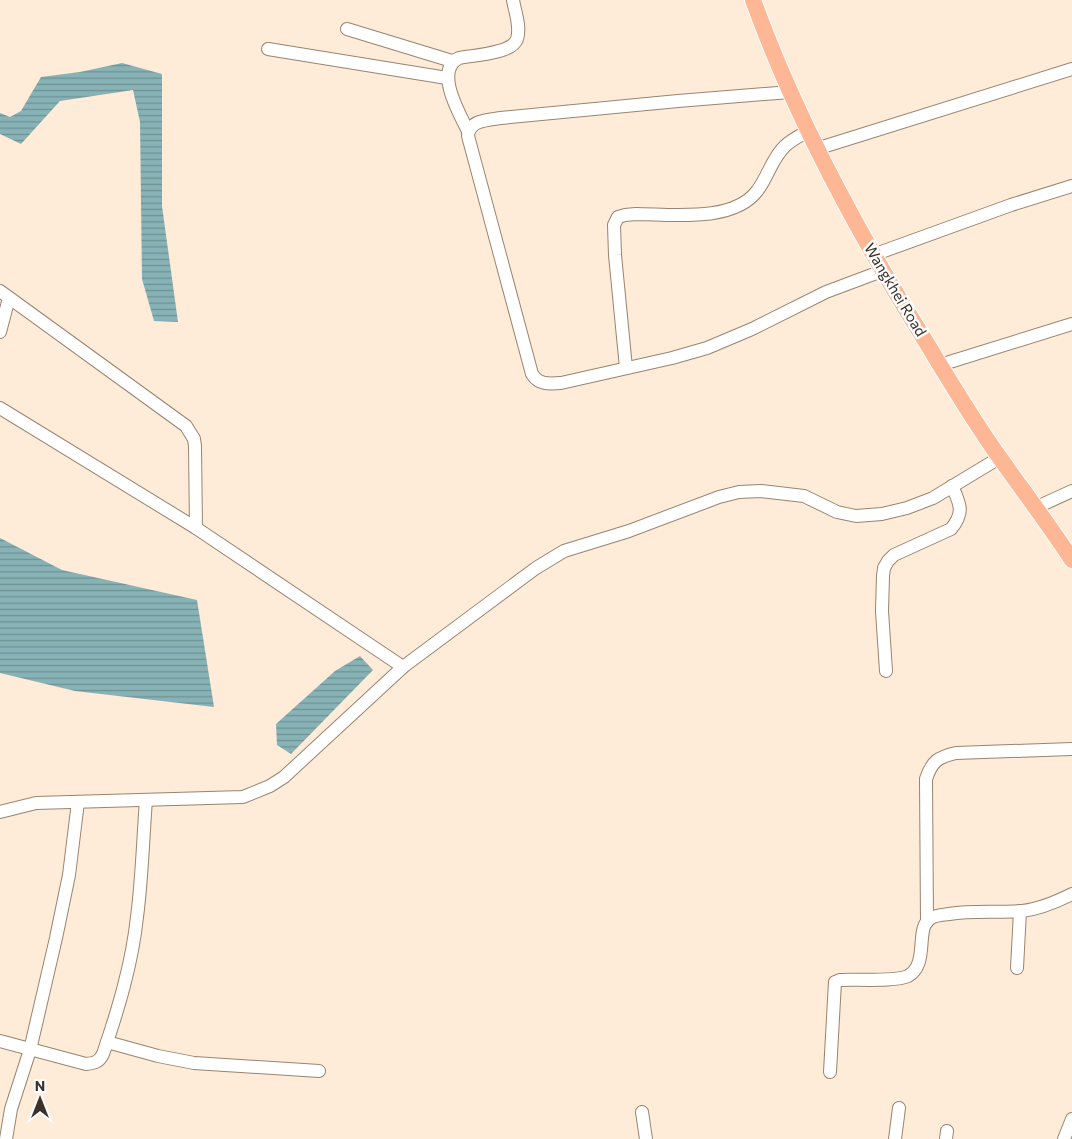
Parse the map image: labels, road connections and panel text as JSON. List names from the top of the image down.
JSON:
{
  "streets": {
    "main road": ["Wangkhei Road"]
  },
  "north": "top"
}
